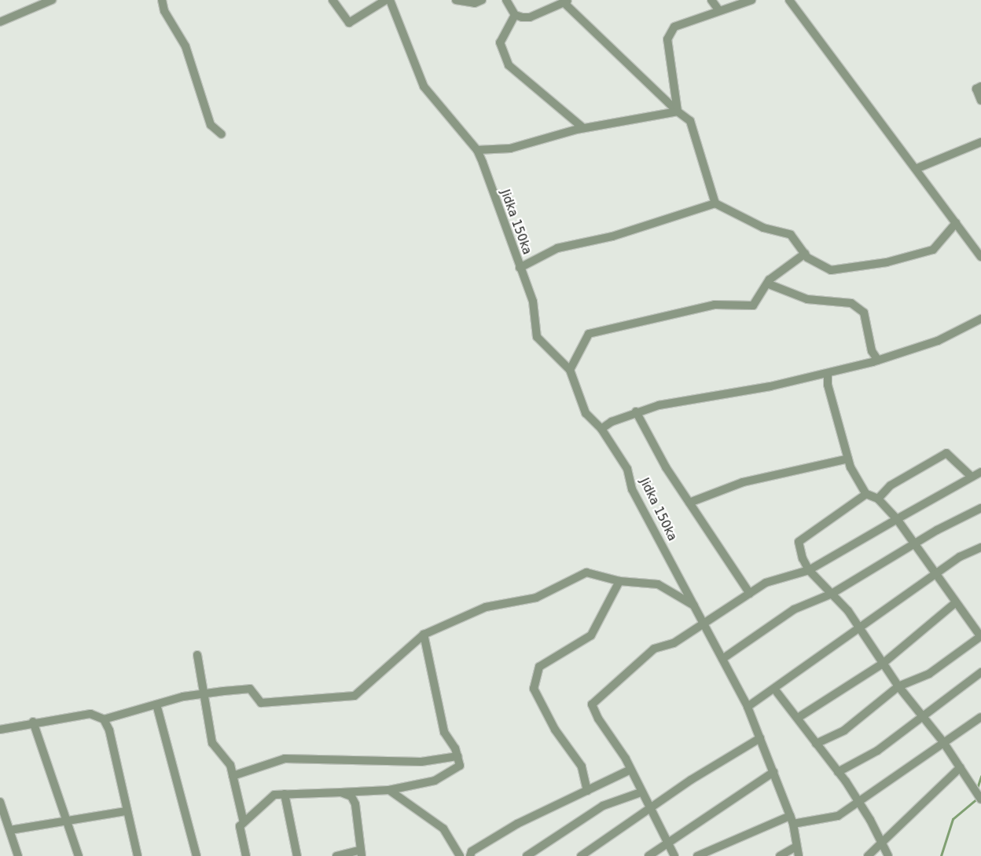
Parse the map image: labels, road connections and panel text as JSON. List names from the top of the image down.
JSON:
{
  "streets": {
    "street": ["Jidka 150ka"]
  }
}
